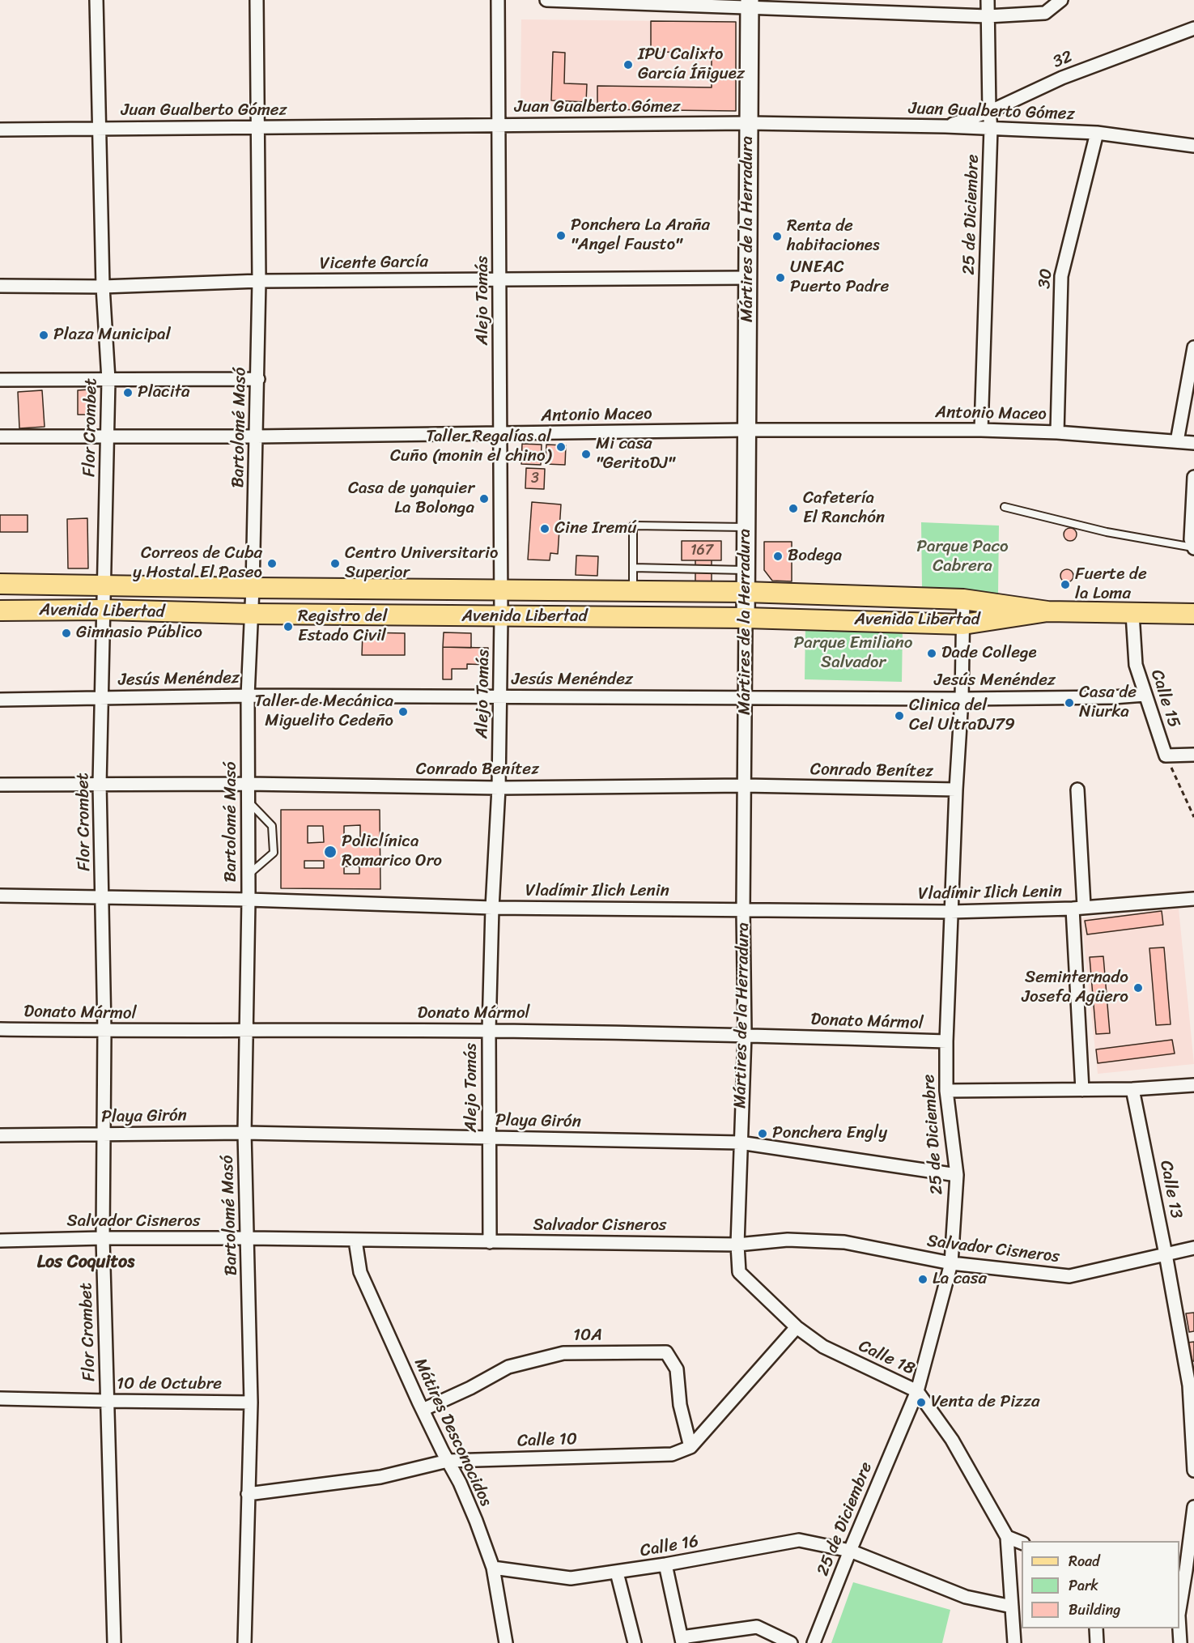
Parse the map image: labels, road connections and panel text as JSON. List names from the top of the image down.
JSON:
{
  "streets": {
    "main road": ["Avenida Libertad"],
    "street": [
      "32",
      "Juan Gualberto Gómez",
      "25 de Diciembre",
      "Mártires de la Herradura",
      "Vicente García",
      "30",
      "Alejo Tomás",
      "Antonio Maceo",
      "Flor Crombet",
      "Bartolomé Masó",
      "Jesús Menéndez",
      "Calle 15",
      "Conrado Benítez",
      "Vladímir Ilich Lenin",
      "Donato Mármol",
      "Playa Girón",
      "Calle 13",
      "Salvador Cisneros",
      "10A",
      "Calle 18",
      "10 de Octubre",
      "Mátires Desconocidos",
      "Calle 10",
      "Calle 16"
    ]
  },
  "crossings": [
    ["32", "Juan Gualberto Gómez"],
    ["32", "25 de Diciembre"],
    ["Juan Gualberto Gómez", "25 de Diciembre"],
    ["Juan Gualberto Gómez", "Mártires de la Herradura"],
    ["Juan Gualberto Gómez", "30"],
    ["Juan Gualberto Gómez", "Alejo Tomás"],
    ["Juan Gualberto Gómez", "Flor Crombet"],
    ["Juan Gualberto Gómez", "Bartolomé Masó"],
    ["25 de Diciembre", "Antonio Maceo"],
    ["25 de Diciembre", "Avenida Libertad"],
    ["25 de Diciembre", "Jesús Menéndez"],
    ["25 de Diciembre", "Conrado Benítez"],
    ["25 de Diciembre", "Vladímir Ilich Lenin"],
    ["25 de Diciembre", "Donato Mármol"],
    ["25 de Diciembre", "Playa Girón"],
    ["25 de Diciembre", "Salvador Cisneros"],
    ["25 de Diciembre", "Calle 18"],
    ["25 de Diciembre", "Calle 16"],
    ["Mártires de la Herradura", "Vicente García"],
    ["Mártires de la Herradura", "Antonio Maceo"],
    ["Mártires de la Herradura", "Avenida Libertad"],
    ["Mártires de la Herradura", "Jesús Menéndez"],
    ["Mártires de la Herradura", "Conrado Benítez"],
    ["Mártires de la Herradura", "Vladímir Ilich Lenin"],
    ["Mártires de la Herradura", "Donato Mármol"],
    ["Mártires de la Herradura", "Playa Girón"],
    ["Mártires de la Herradura", "Salvador Cisneros"],
    ["Mártires de la Herradura", "Calle 18"],
    ["Vicente García", "Alejo Tomás"],
    ["Vicente García", "Flor Crombet"],
    ["Vicente García", "Bartolomé Masó"],
    ["30", "Antonio Maceo"],
    ["Alejo Tomás", "Antonio Maceo"],
    ["Alejo Tomás", "Avenida Libertad"],
    ["Alejo Tomás", "Jesús Menéndez"],
    ["Alejo Tomás", "Conrado Benítez"],
    ["Alejo Tomás", "Vladímir Ilich Lenin"],
    ["Alejo Tomás", "Donato Mármol"],
    ["Alejo Tomás", "Playa Girón"],
    ["Alejo Tomás", "Salvador Cisneros"],
    ["Antonio Maceo", "Flor Crombet"],
    ["Antonio Maceo", "Bartolomé Masó"],
    ["Flor Crombet", "Avenida Libertad"],
    ["Flor Crombet", "Jesús Menéndez"],
    ["Flor Crombet", "Conrado Benítez"],
    ["Flor Crombet", "Vladímir Ilich Lenin"],
    ["Flor Crombet", "Donato Mármol"],
    ["Flor Crombet", "Playa Girón"],
    ["Flor Crombet", "Salvador Cisneros"],
    ["Flor Crombet", "10 de Octubre"],
    ["Bartolomé Masó", "Avenida Libertad"],
    ["Bartolomé Masó", "Jesús Menéndez"],
    ["Bartolomé Masó", "Conrado Benítez"],
    ["Bartolomé Masó", "Vladímir Ilich Lenin"],
    ["Bartolomé Masó", "Donato Mármol"],
    ["Bartolomé Masó", "Playa Girón"],
    ["Bartolomé Masó", "Salvador Cisneros"],
    ["Bartolomé Masó", "10 de Octubre"],
    ["Bartolomé Masó", "Calle 10"],
    ["Avenida Libertad", "Calle 15"],
    ["Jesús Menéndez", "Calle 15"],
    ["Calle 13", "Salvador Cisneros"],
    ["Salvador Cisneros", "Calle 18"],
    ["Salvador Cisneros", "Mátires Desconocidos"],
    ["10A", "Mátires Desconocidos"],
    ["10A", "Calle 10"],
    ["Mátires Desconocidos", "Calle 10"],
    ["Mátires Desconocidos", "Calle 16"]
  ],
  "districts": ["Los Coquitos"],
  "parks": ["Parque Paco Cabrera", "Parque Emiliano Salvador"],
  "places": [
    "IPU Calixto García Íñiguez",
    "Ponchera La Araña \"Angel Fausto\"",
    "Renta de habitaciones",
    "UNEAC Puerto Padre",
    "Plaza Municipal",
    "Placita",
    "Taller Regalías al Cuño (monin el chino)",
    "Mi casa \"GeritoDJ\"",
    "Casa de yanquier La Bolonga",
    "Cafetería El Ranchón",
    "Cine Iremú",
    "Bodega",
    "Correos de Cuba y Hostal El Paseo",
    "Centro Universitario Superior",
    "Fuerte de la Loma",
    "Registro del Estado Civil",
    "Gimnasio Público",
    "Dade College",
    "Casa de Niurka",
    "Taller de Mecánica Miguelito Cedeño",
    "Clinica del Cel UltraDJ79",
    "Policlínica Romarico Oro",
    "Seminternado Josefa Agüero",
    "Ponchera Engly",
    "La casa",
    "Venta de Pizza"
  ],
  "house_numbers": ["3", "167"],
  "legend": ["Road", "Park", "Building"]
}
